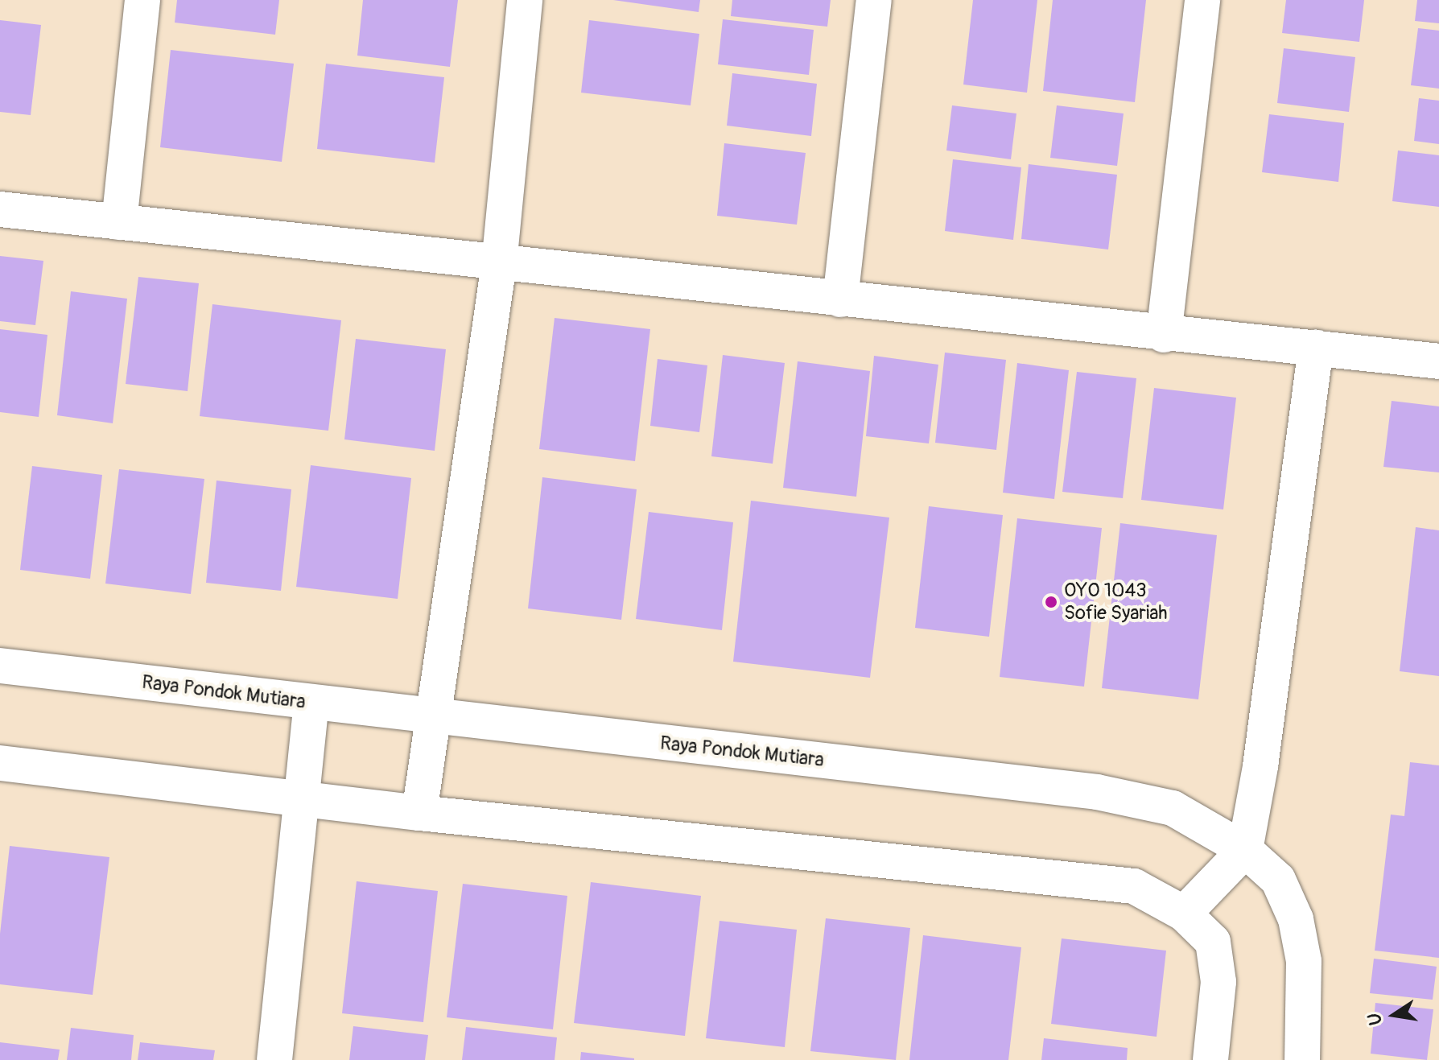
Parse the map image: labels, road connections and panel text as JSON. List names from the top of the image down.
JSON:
{
  "streets": {
    "street": ["Raya Pondok Mutiara"]
  },
  "places": ["OYO 1043 Sofie Syariah"],
  "north": "left"
}
